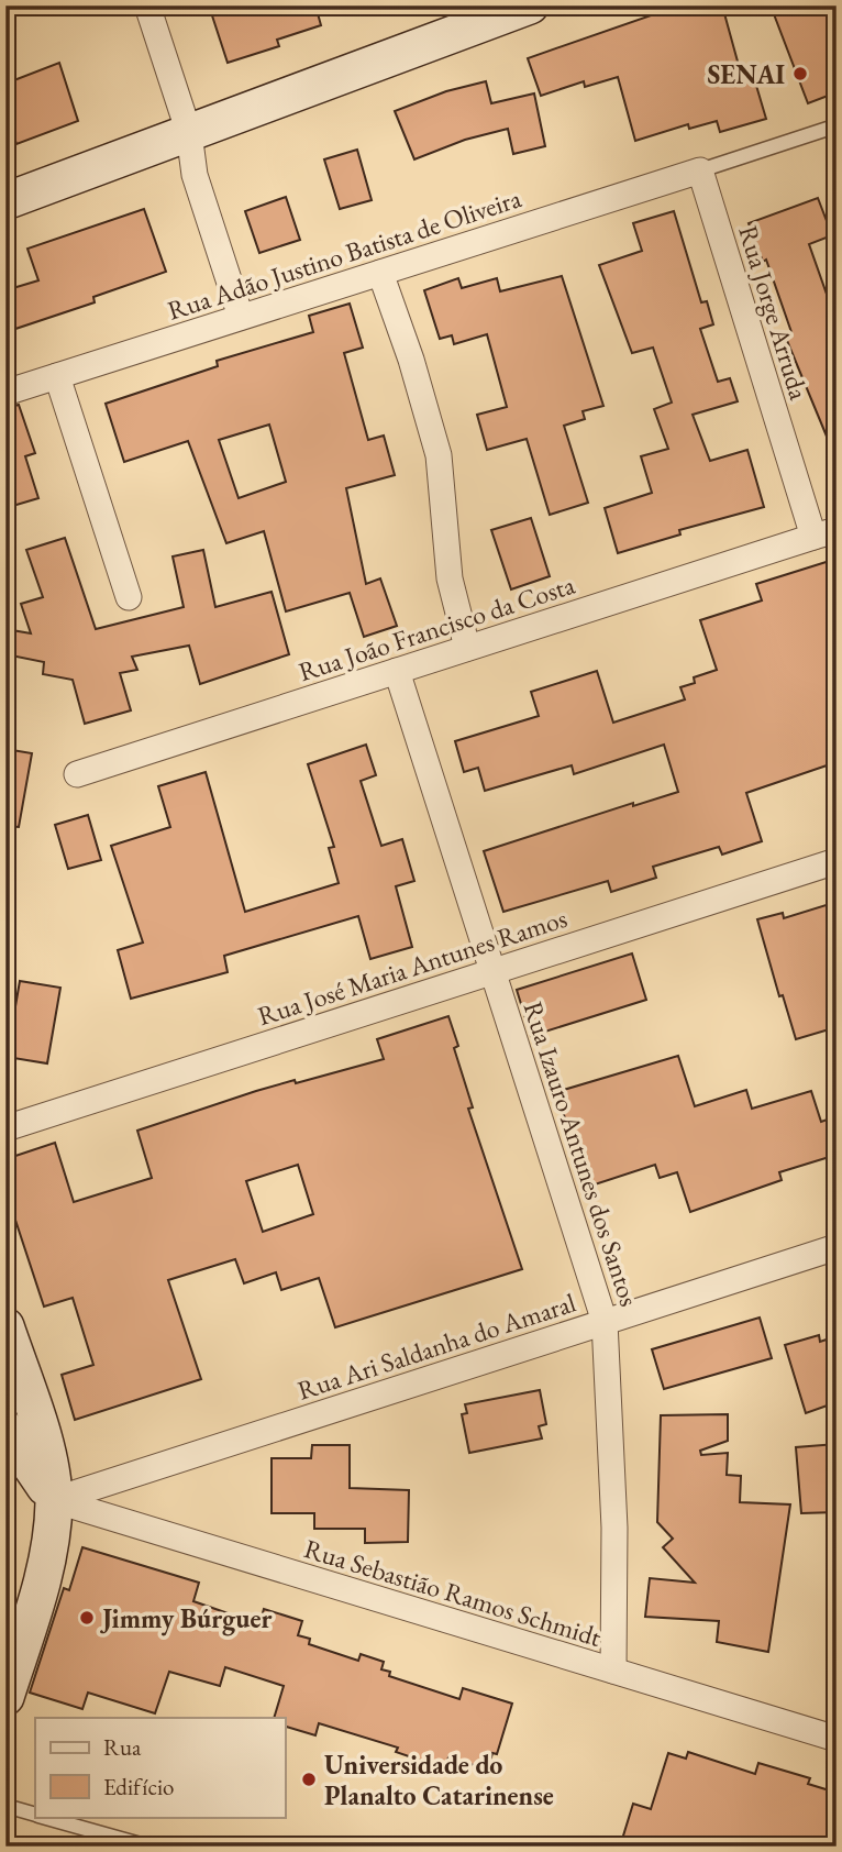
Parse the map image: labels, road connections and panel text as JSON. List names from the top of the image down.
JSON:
{
  "streets": {
    "street": [
      "Rua Adão Justino Batista de Oliveira",
      "Rua Jorge Arruda",
      "Rua João Francisco da Costa",
      "Rua José Maria Antunes Ramos",
      "Rua Izauro Antunes dos Santos",
      "Rua Ari Saldanha do Amaral",
      "Rua Sebastião Ramos Schmidt"
    ]
  },
  "crossings": [
    ["Rua Adão Justino Batista de Oliveira", "Rua Jorge Arruda"],
    ["Rua Jorge Arruda", "Rua João Francisco da Costa"],
    ["Rua João Francisco da Costa", "Rua Izauro Antunes dos Santos"],
    ["Rua José Maria Antunes Ramos", "Rua Izauro Antunes dos Santos"],
    ["Rua Izauro Antunes dos Santos", "Rua Ari Saldanha do Amaral"],
    ["Rua Izauro Antunes dos Santos", "Rua Sebastião Ramos Schmidt"],
    ["Rua Ari Saldanha do Amaral", "Rua Sebastião Ramos Schmidt"]
  ],
  "places": ["SENAI", "Jimmy Búrguer", "Universidade do Planalto Catarinense"],
  "legend": ["Rua", "Edifício"]
}
